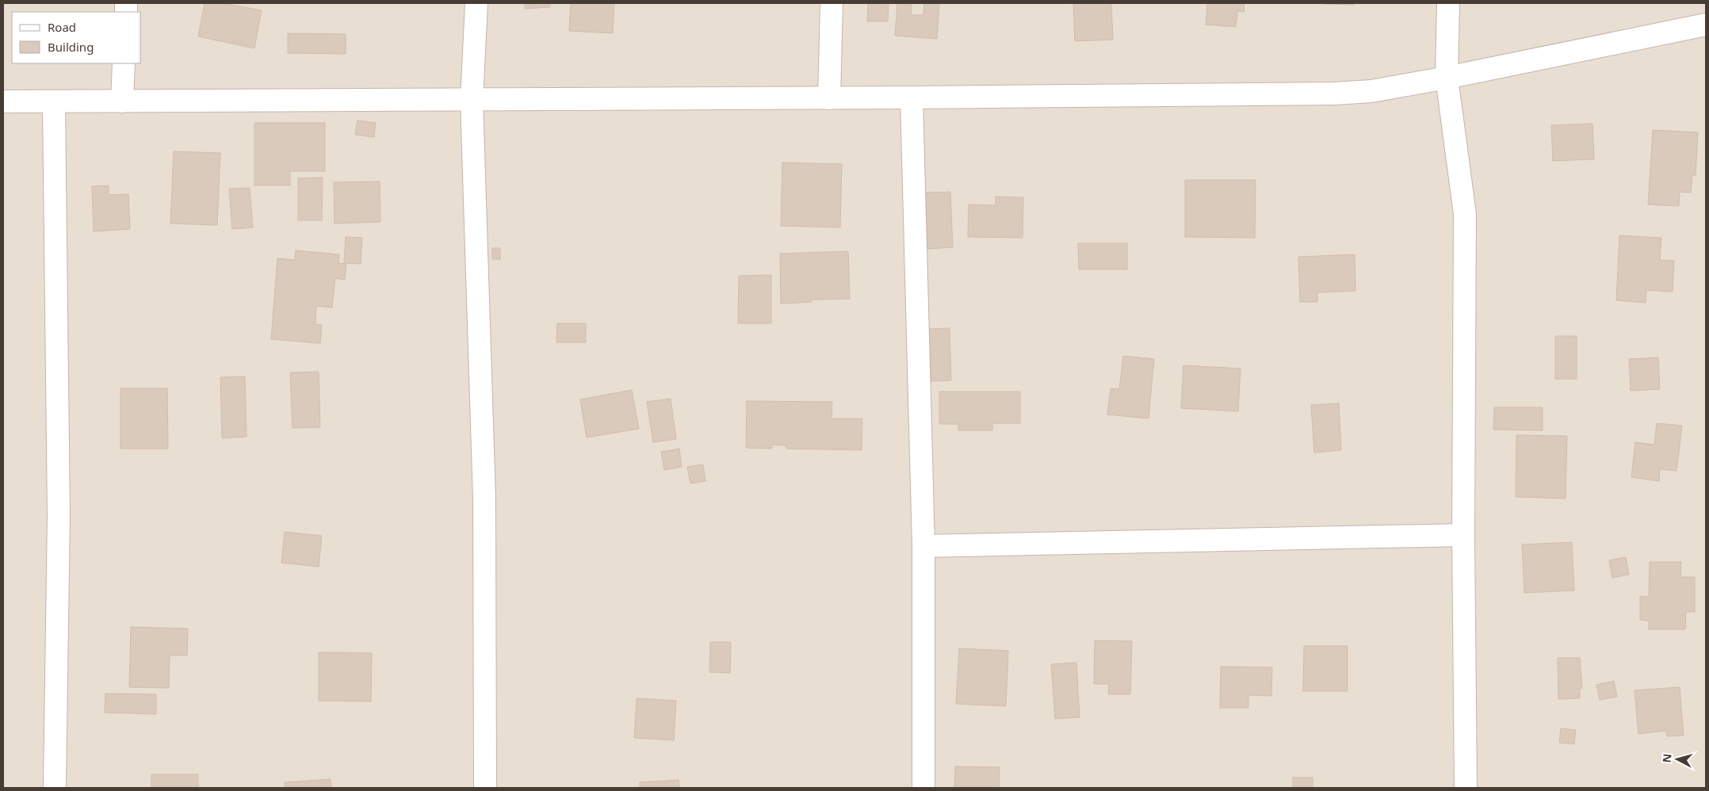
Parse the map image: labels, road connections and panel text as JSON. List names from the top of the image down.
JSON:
{
  "legend": ["Road", "Building"],
  "north": "left"
}
